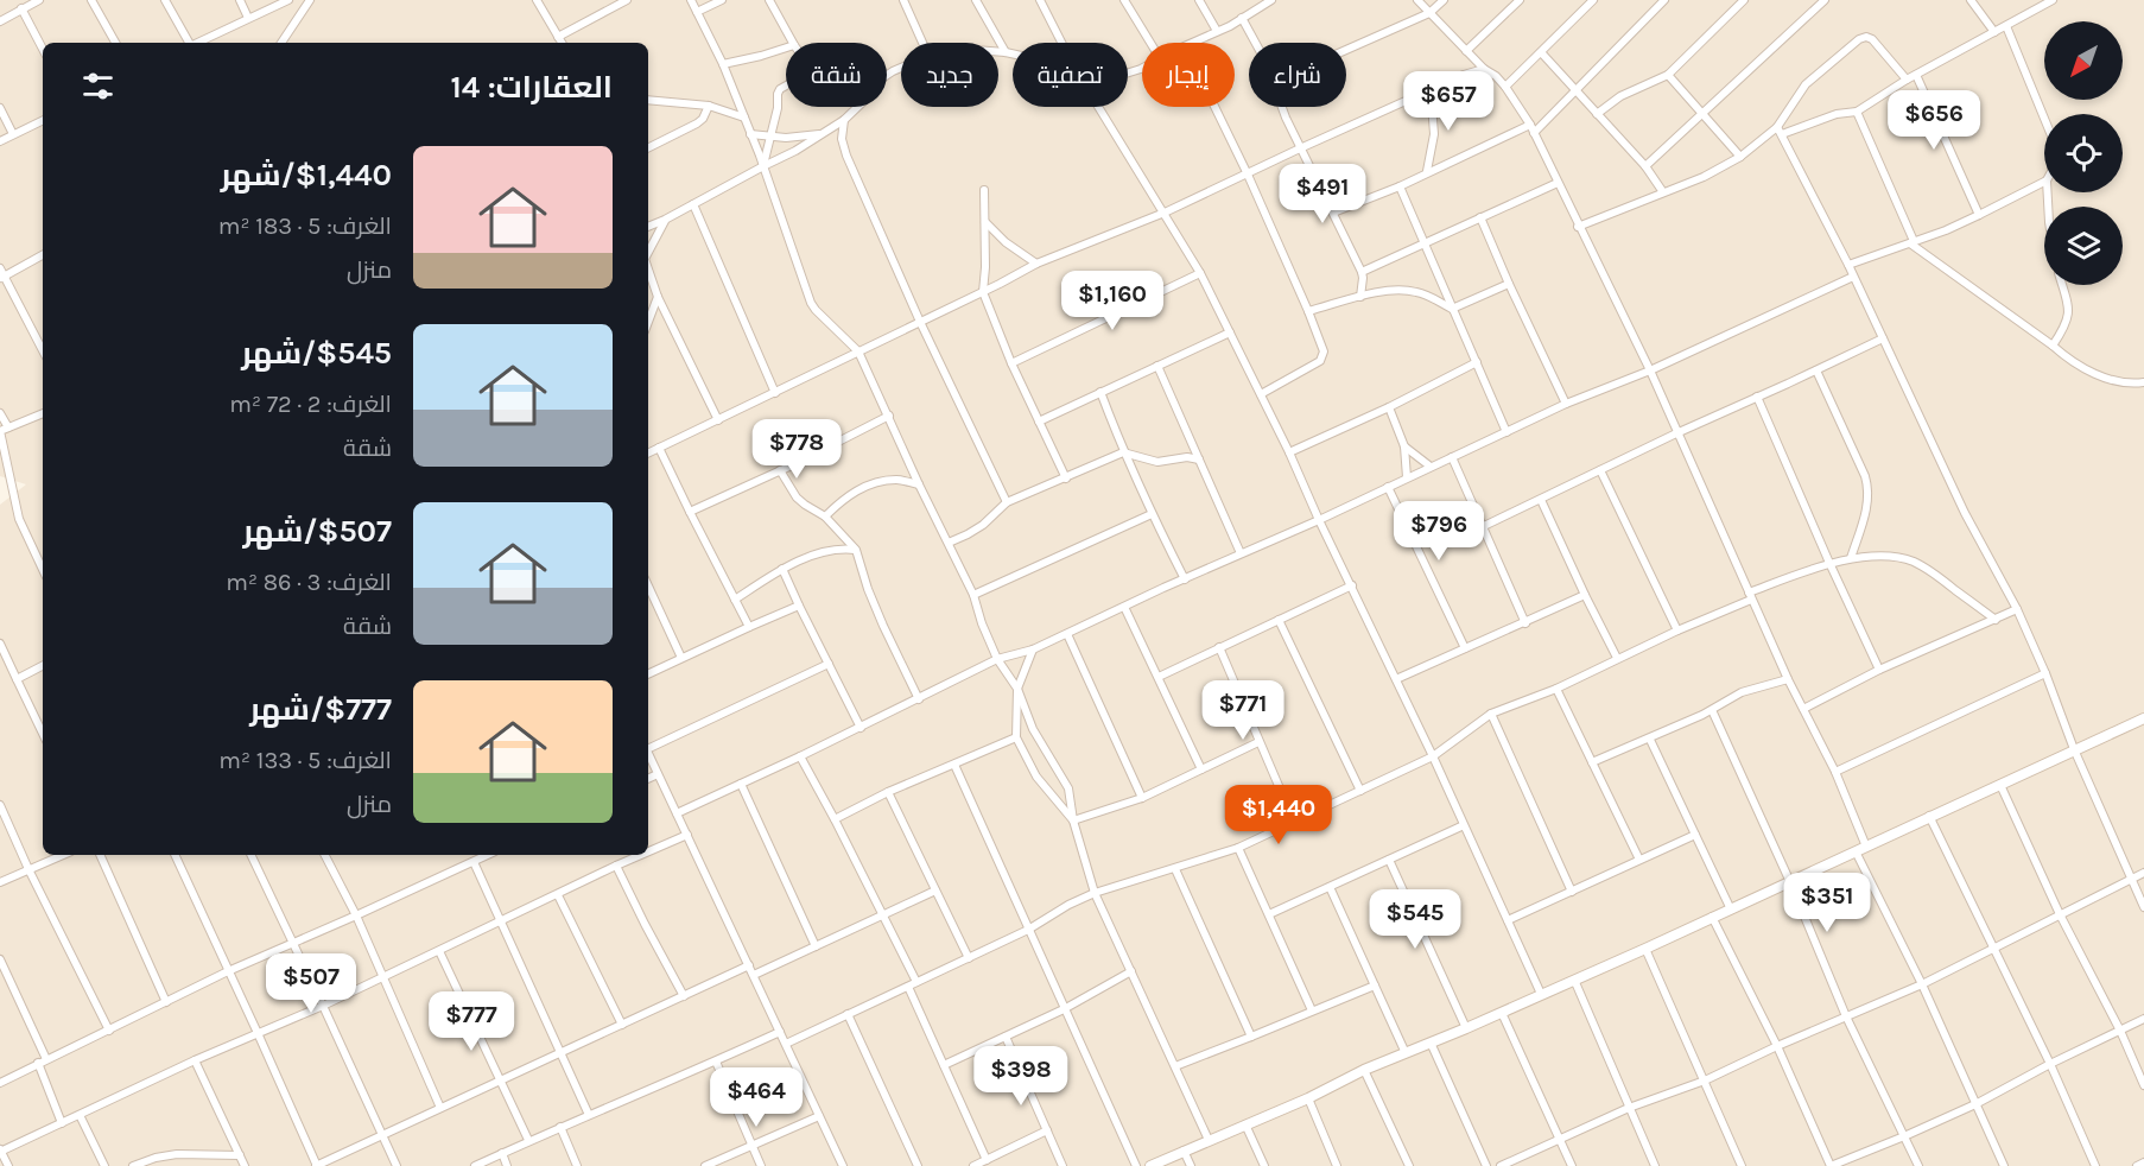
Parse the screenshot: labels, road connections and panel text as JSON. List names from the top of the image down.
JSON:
{
  "north": "bottom left",
  "page": {
    "chip": [
      "شراء",
      "إيجار",
      "تصفية",
      "جديد",
      "شقة"
    ],
    "heading": "العقارات: 14",
    "price": [
      "$657",
      "$656",
      "$491",
      "$1,160",
      "$778",
      "$796",
      "$771",
      "$1,440",
      "$351",
      "$545",
      "$507",
      "$777",
      "$398",
      "$464"
    ],
    "list": [
      {
        "name": "$1,440/شهر",
        "note": "الغرف: 5 · 183 m² · منزل"
      },
      {
        "name": "$545/شهر",
        "note": "الغرف: 2 · 72 m² · شقة"
      },
      {
        "name": "$507/شهر",
        "note": "الغرف: 3 · 86 m² · شقة"
      },
      {
        "name": "$777/شهر",
        "note": "الغرف: 5 · 133 m² · منزل"
      }
    ]
  }
}
